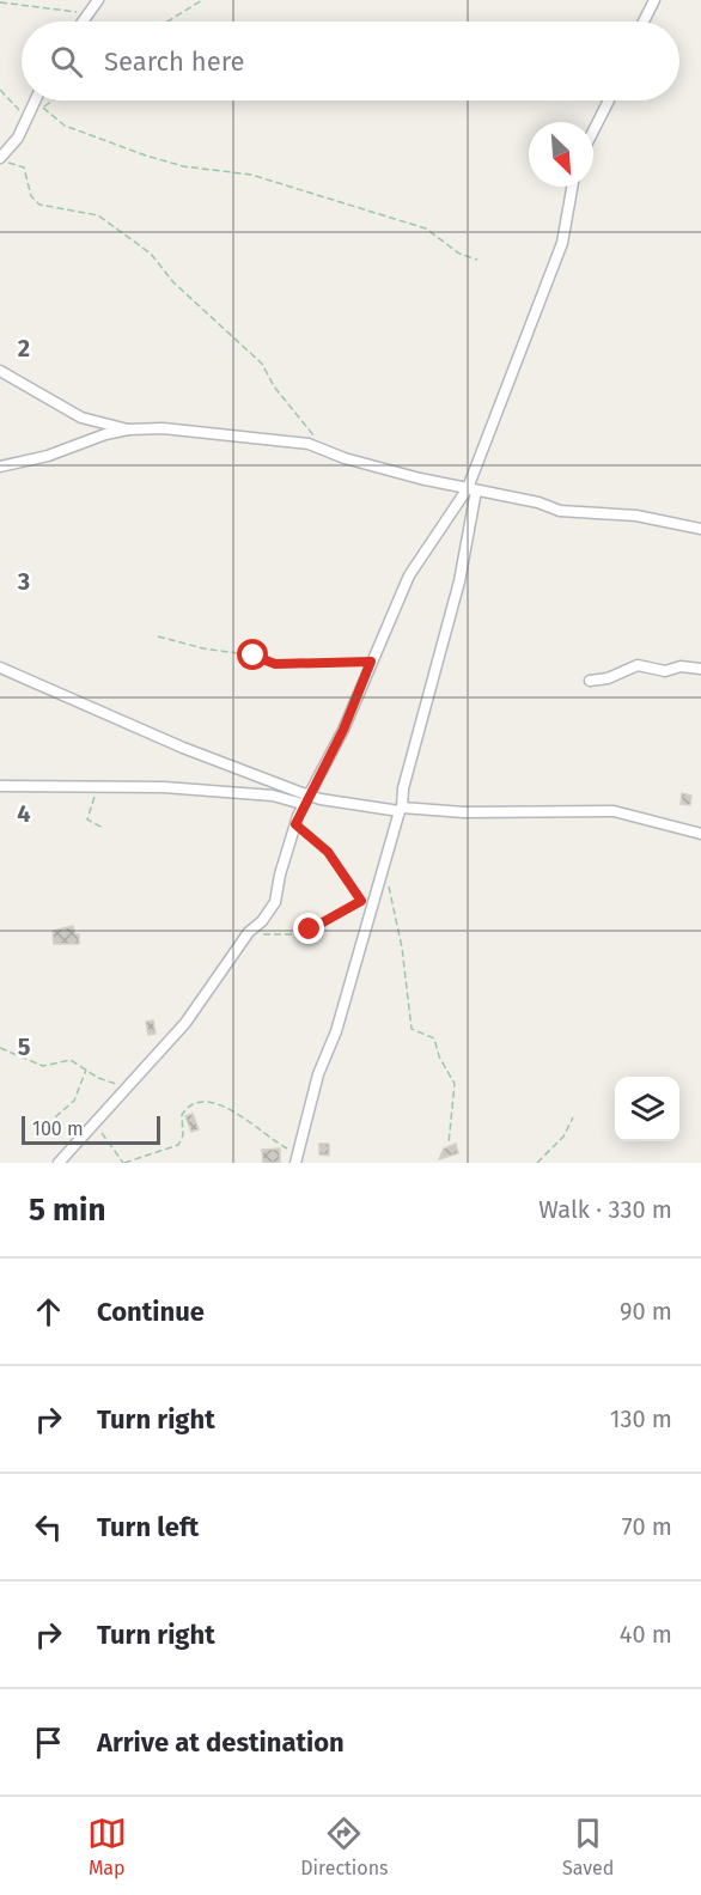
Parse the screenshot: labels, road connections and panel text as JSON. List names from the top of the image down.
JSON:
{
  "scale_bar": "100 m",
  "north": "bottom right",
  "page": {
    "search": "Search here",
    "scale": "100 m",
    "heading": ["5 min", "Walk · 330 m"],
    "list": [
      ["Continue", "90 m"],
      ["Turn right", "130 m"],
      ["Turn left", "70 m"],
      ["Turn right", "40 m"],
      "Arrive at destination"
    ],
    "nav": ["Map", "Directions", "Saved"]
  },
  "grid": {
    "rows": [
      "2",
      "3",
      "4",
      "5"
    ]
  }
}
